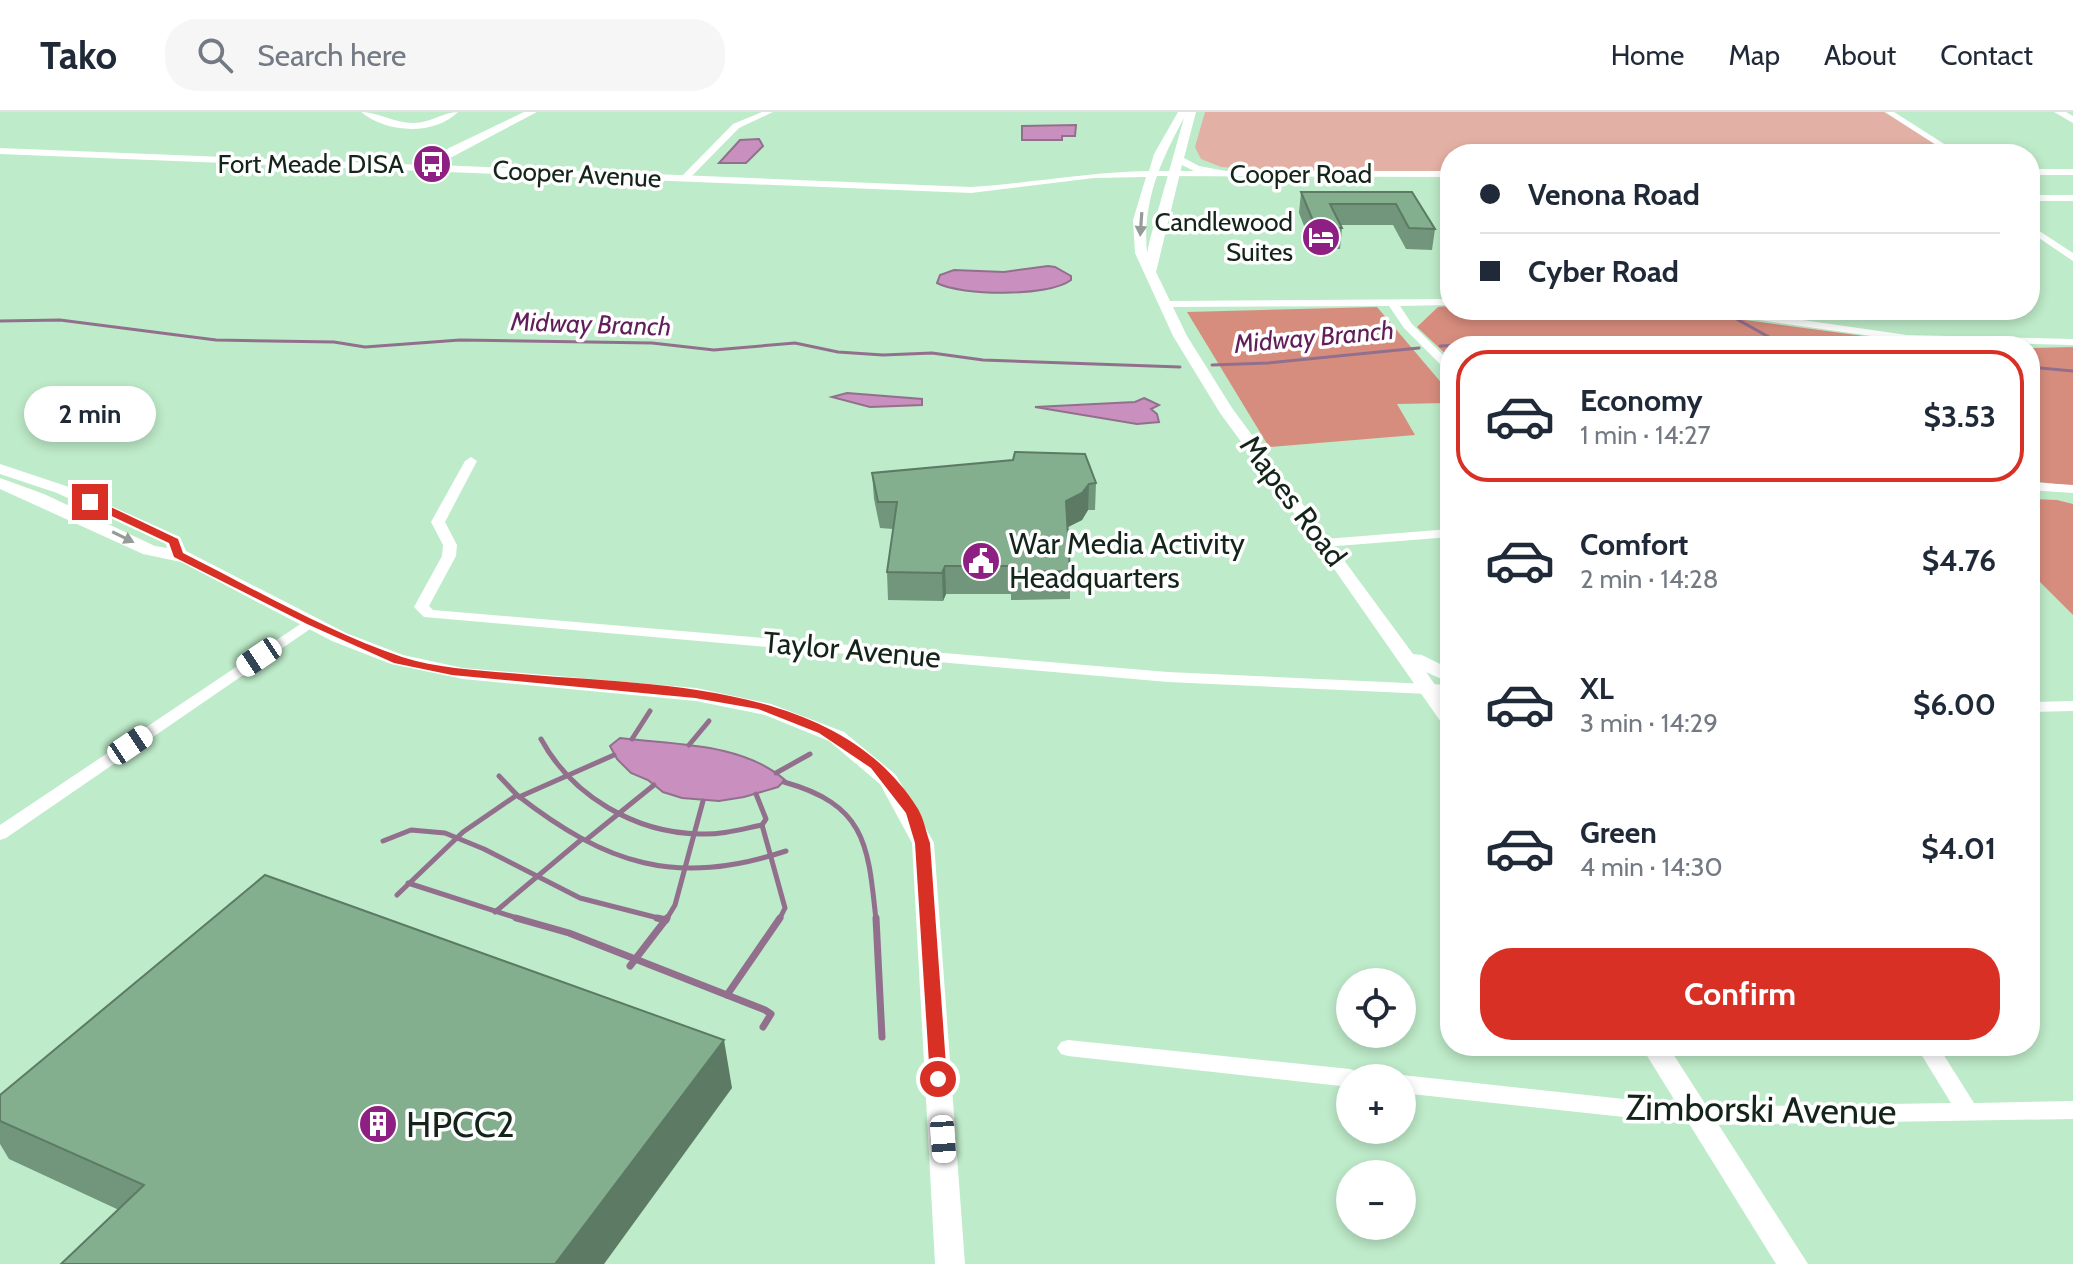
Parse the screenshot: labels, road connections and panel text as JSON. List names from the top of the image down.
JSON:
{
  "streets": {
    "street": [
      "Cooper Avenue",
      "Cooper Road",
      "Mapes Road",
      "Taylor Avenue",
      "Zimborski Avenue"
    ]
  },
  "crossings": [
    ["Cooper Avenue", "Cooper Road"],
    ["Cooper Avenue", "Mapes Road"],
    ["Cooper Road", "Mapes Road"],
    ["Mapes Road", "Taylor Avenue"]
  ],
  "water": ["Midway Branch"],
  "places": {
    "bus stop": ["Fort Meade DISA"],
    "hotel": ["Candlewood Suites"],
    "public building": ["War Media Activity Headquarters"],
    "building": ["HPCC2"]
  },
  "page": {
    "header": "Tako",
    "search": "Search here",
    "nav": [
      "Home",
      "Map",
      "About",
      "Contact"
    ],
    "banner": ["Venona Road", "Cyber Road"],
    "list": [
      {
        "name": "Economy",
        "note": "1 min · 14:27",
        "value": "$3.53"
      },
      {
        "name": "Comfort",
        "note": "2 min · 14:28",
        "value": "$4.76"
      },
      {
        "name": "XL",
        "note": "3 min · 14:29",
        "value": "$6.00"
      },
      {
        "name": "Green",
        "note": "4 min · 14:30",
        "value": "$4.01"
      }
    ],
    "bubble": "2 min",
    "buttons": "Confirm",
    "map_buttons": ["+", "−"]
  }
}
